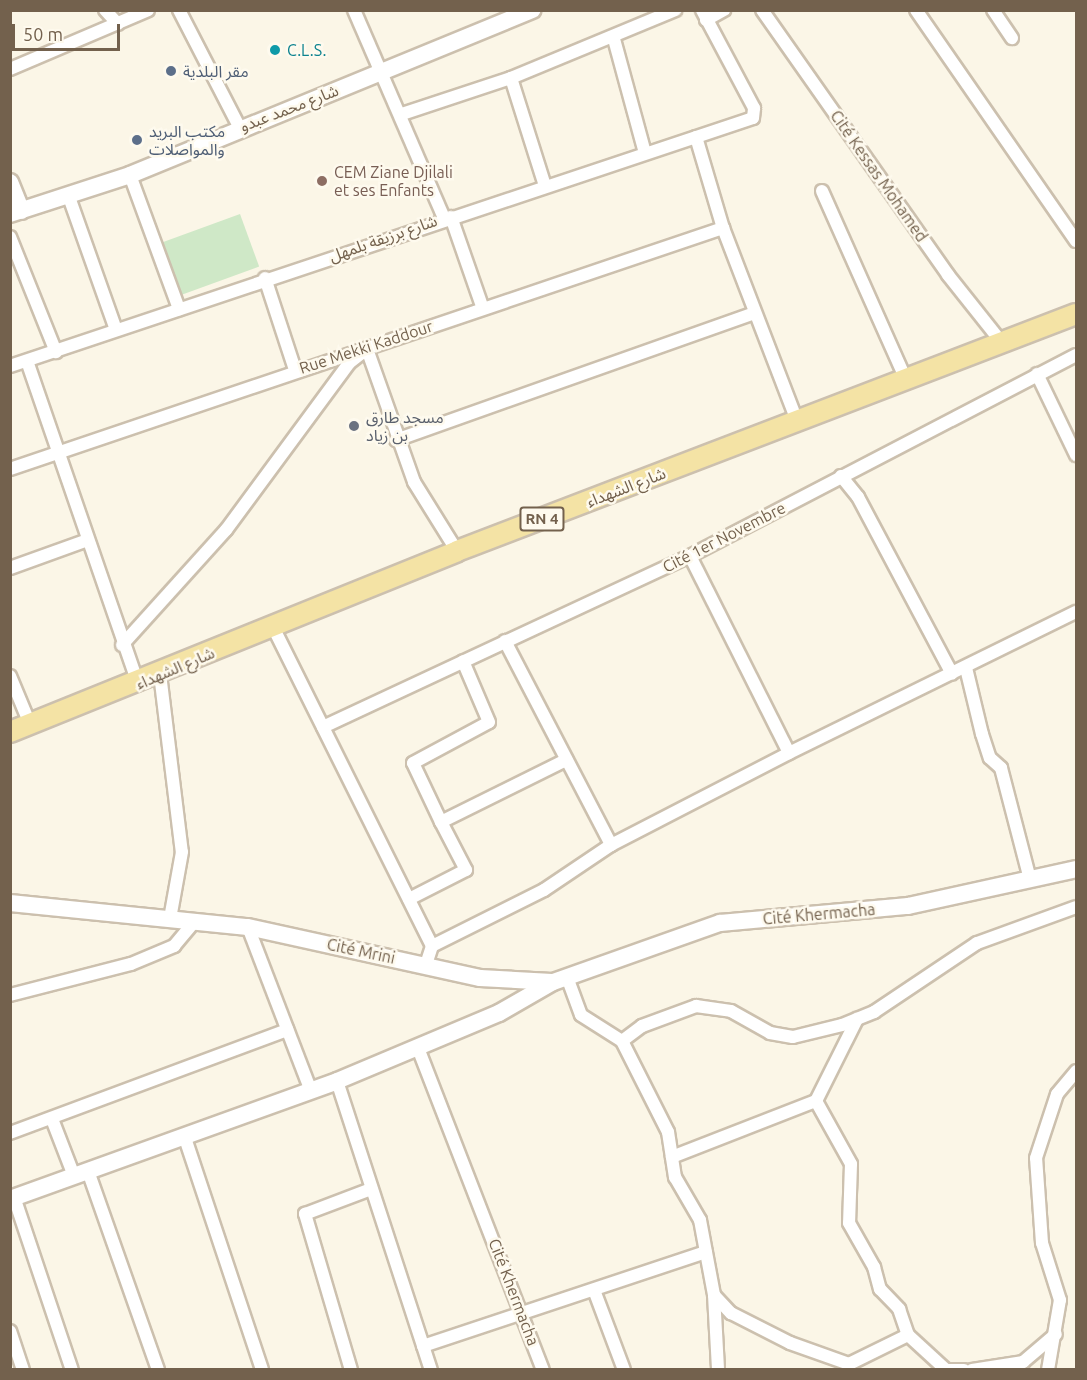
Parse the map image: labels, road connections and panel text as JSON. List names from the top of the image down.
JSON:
{
  "streets": {
    "main road": ["شارع الشهداء", "RN 4"],
    "street": [
      "شارع محمد عبدو",
      "Cité Kessas Mohamed",
      "شارع برزيقة بلمهل",
      "Rue Mekki Kaddour",
      "Cité 1er Novembre",
      "Cité Khermacha",
      "Cité Mrini"
    ]
  },
  "crossings": [
    ["Cité Kessas Mohamed", "شارع الشهداء"],
    ["Cité Khermacha", "Cité Mrini"]
  ],
  "places": [
    "C.L.S.",
    "مقر البلدية",
    "مكتب البريد والمواصلات",
    "CEM Ziane Djilali et ses Enfants",
    "مسجد طارق بن زياد"
  ],
  "scale_bar": "50 m"
}
